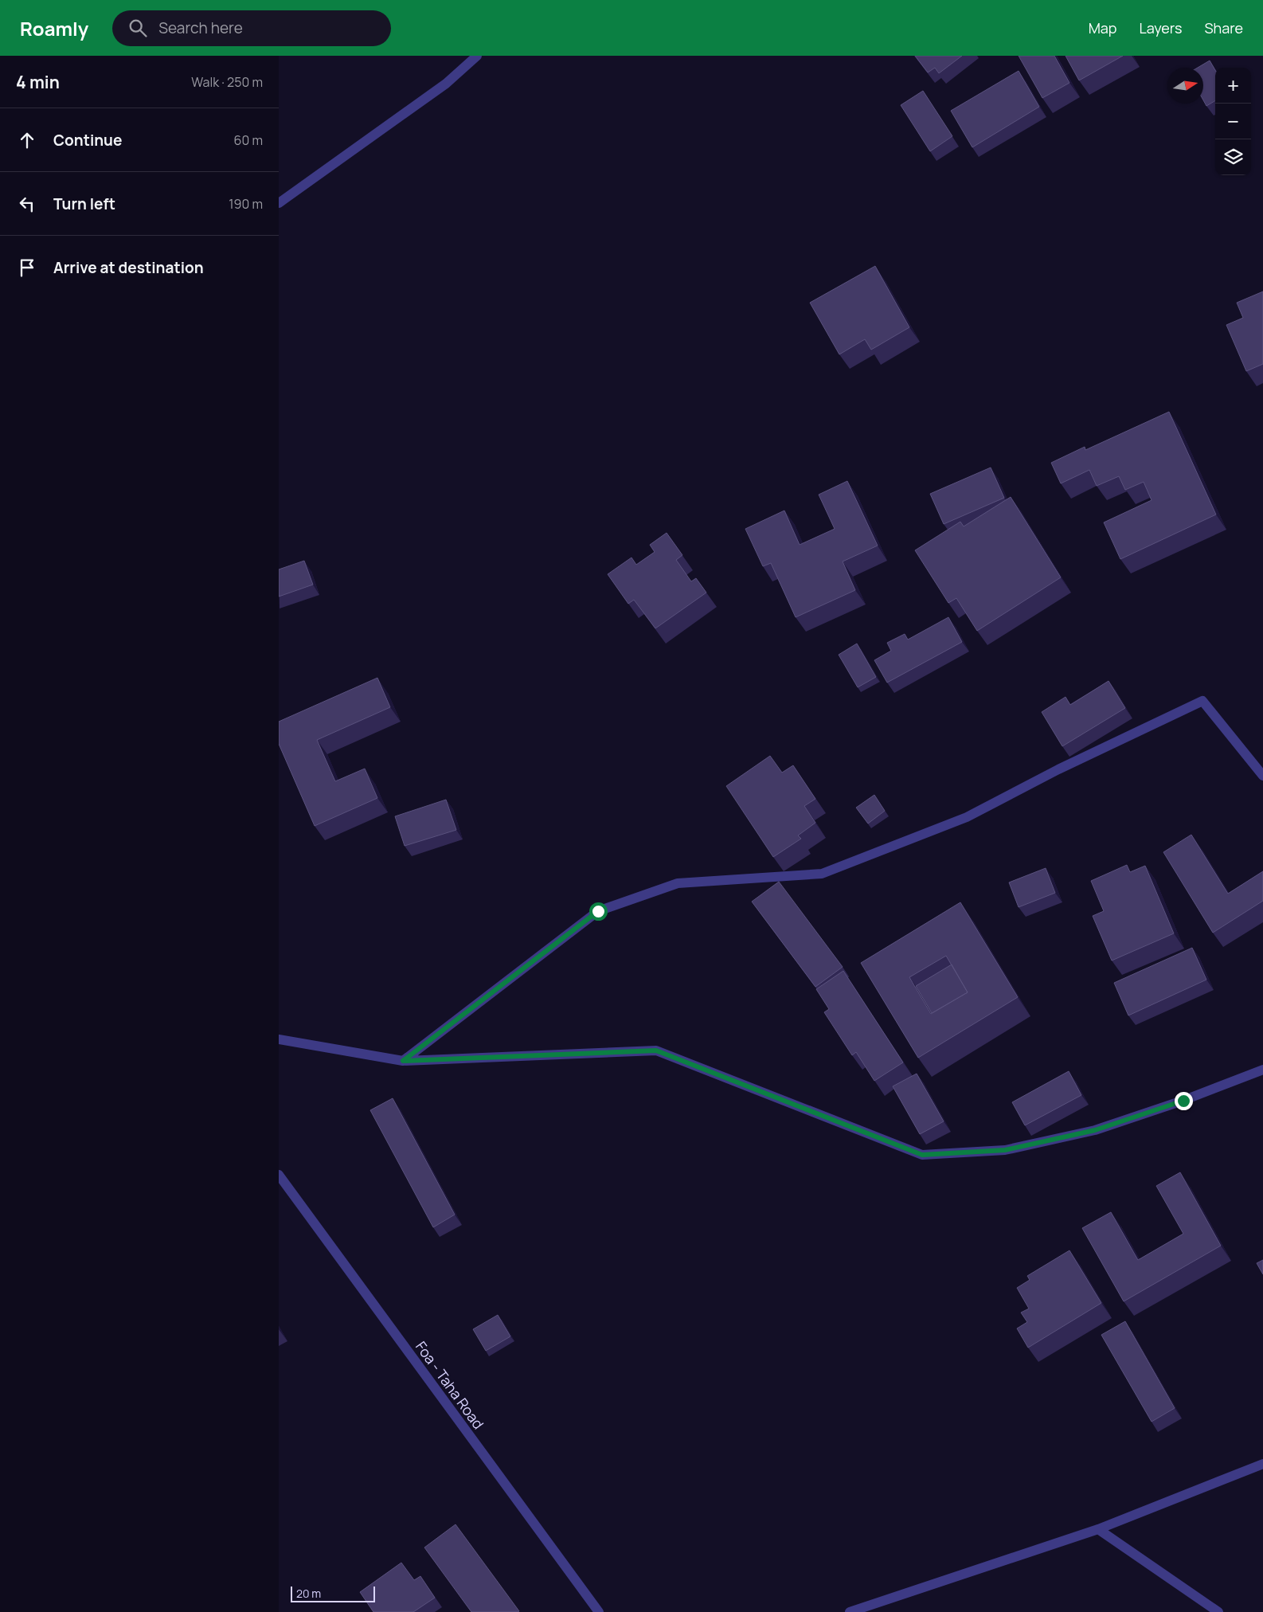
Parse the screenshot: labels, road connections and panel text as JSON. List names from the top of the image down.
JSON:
{
  "streets": {
    "street": ["Foa - Taha Road"]
  },
  "scale_bar": "20 m",
  "north": "right",
  "page": {
    "header": "Roamly",
    "search": "Search here",
    "nav": ["Map", "Layers", "Share"],
    "heading": ["4 min", "Walk · 250 m"],
    "map_buttons": ["+", "−"],
    "list": [
      ["Continue", "60 m"],
      ["Turn left", "190 m"],
      "Arrive at destination"
    ],
    "scale": "20 m"
  }
}
